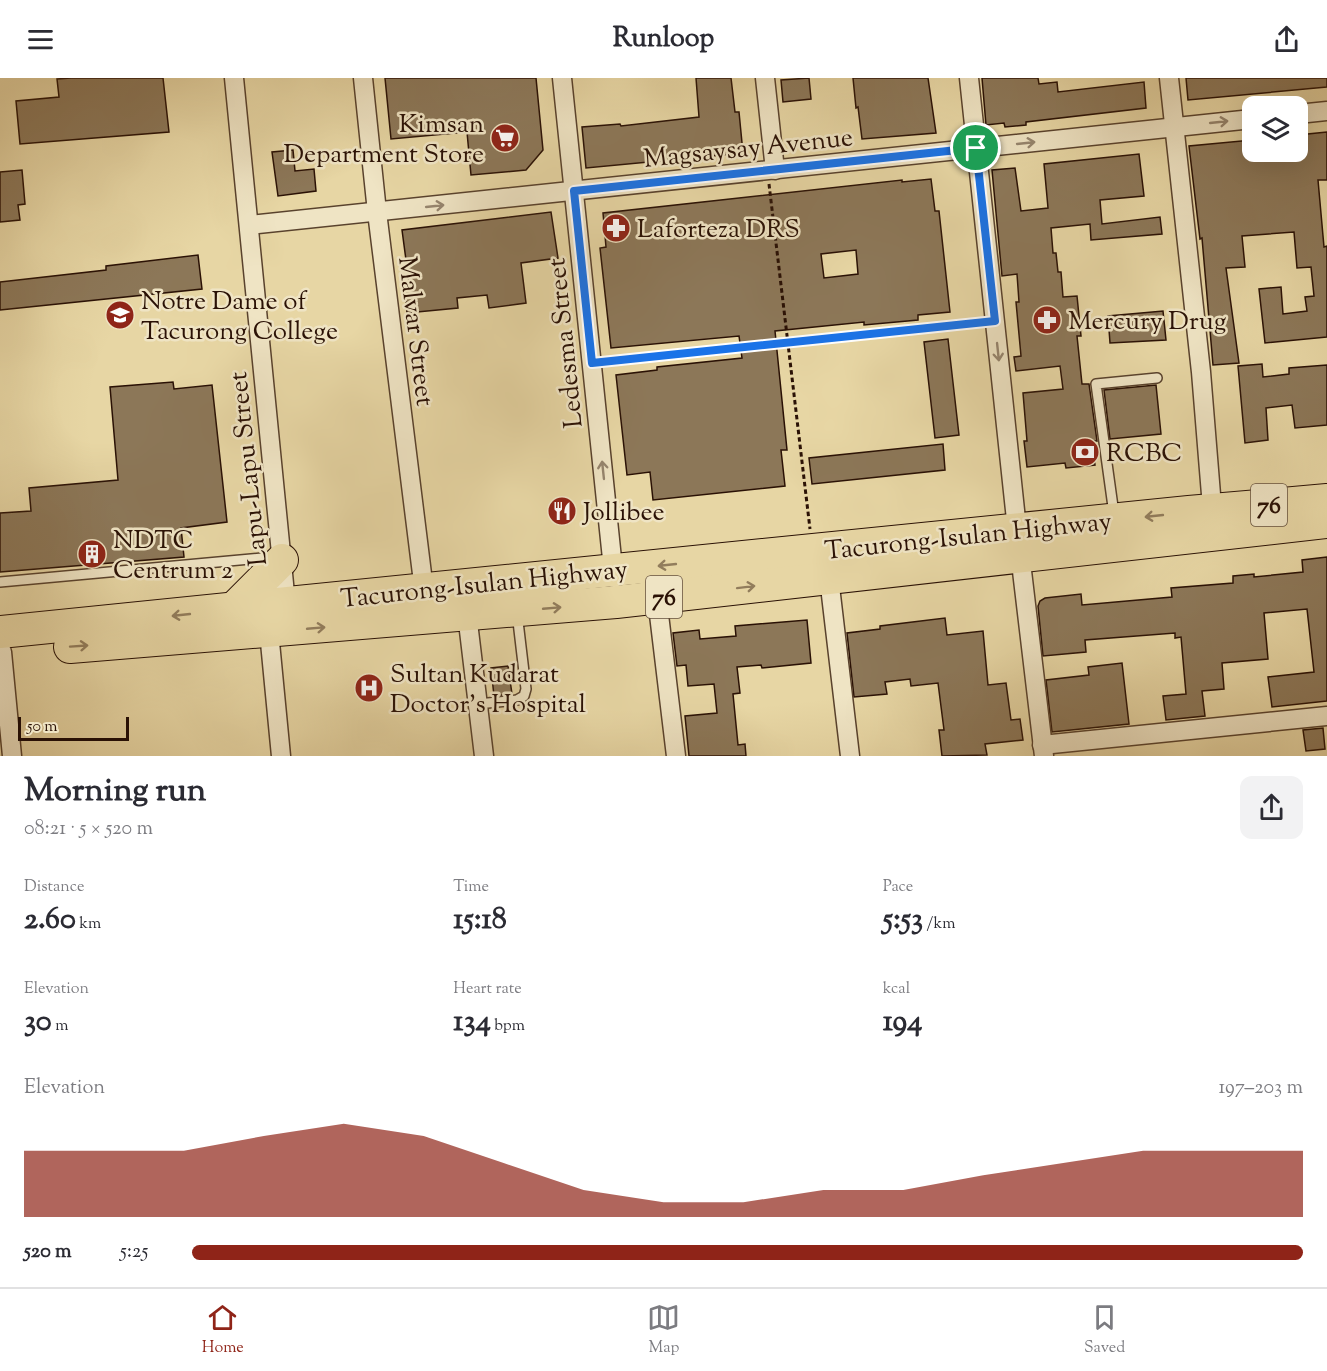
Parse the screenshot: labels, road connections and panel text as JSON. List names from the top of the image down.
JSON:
{
  "streets": {
    "highway": ["76", "Tacurong-Isulan Highway"],
    "street": [
      "Magsaysay Avenue",
      "Malvar Street",
      "Ledesma Street",
      "Lapu-Lapu Street"
    ]
  },
  "crossings": [
    ["Magsaysay Avenue", "Malvar Street"],
    ["Magsaysay Avenue", "Ledesma Street"],
    ["Magsaysay Avenue", "Lapu-Lapu Street"],
    ["Malvar Street", "Tacurong-Isulan Highway"],
    ["Ledesma Street", "Tacurong-Isulan Highway"],
    ["Lapu-Lapu Street", "Tacurong-Isulan Highway"]
  ],
  "one_way": ["Magsaysay Avenue", "Ledesma Street"],
  "places": {
    "supermarket": ["Kimsan Department Store"],
    "pharmacy": ["Laforteza DRS", "Mercury Drug"],
    "school or university": ["Notre Dame of Tacurong College"],
    "bank": ["RCBC"],
    "restaurant": ["Jollibee"],
    "building": ["NDTC Centrum 2"],
    "hospital": ["Sultan Kudarat Doctor's Hospital"]
  },
  "scale_bar": "50 m",
  "page": {
    "header": "Runloop",
    "scale": "50 m",
    "heading": ["Morning run", "08:21 · 5 × 520 m"],
    "stats": [
      ["Distance", "2.60 km"],
      ["Time", "15:18"],
      ["Pace", "5:53 /km"],
      ["Elevation", "30 m"],
      ["Heart rate", "134 bpm"],
      ["kcal", "194"]
    ],
    "chart": ["Elevation", "197–203 m"],
    "list": [
      {
        "name": "520 m",
        "note": "5:25"
      }
    ],
    "tabs": ["Home", "Map", "Saved"]
  }
}
